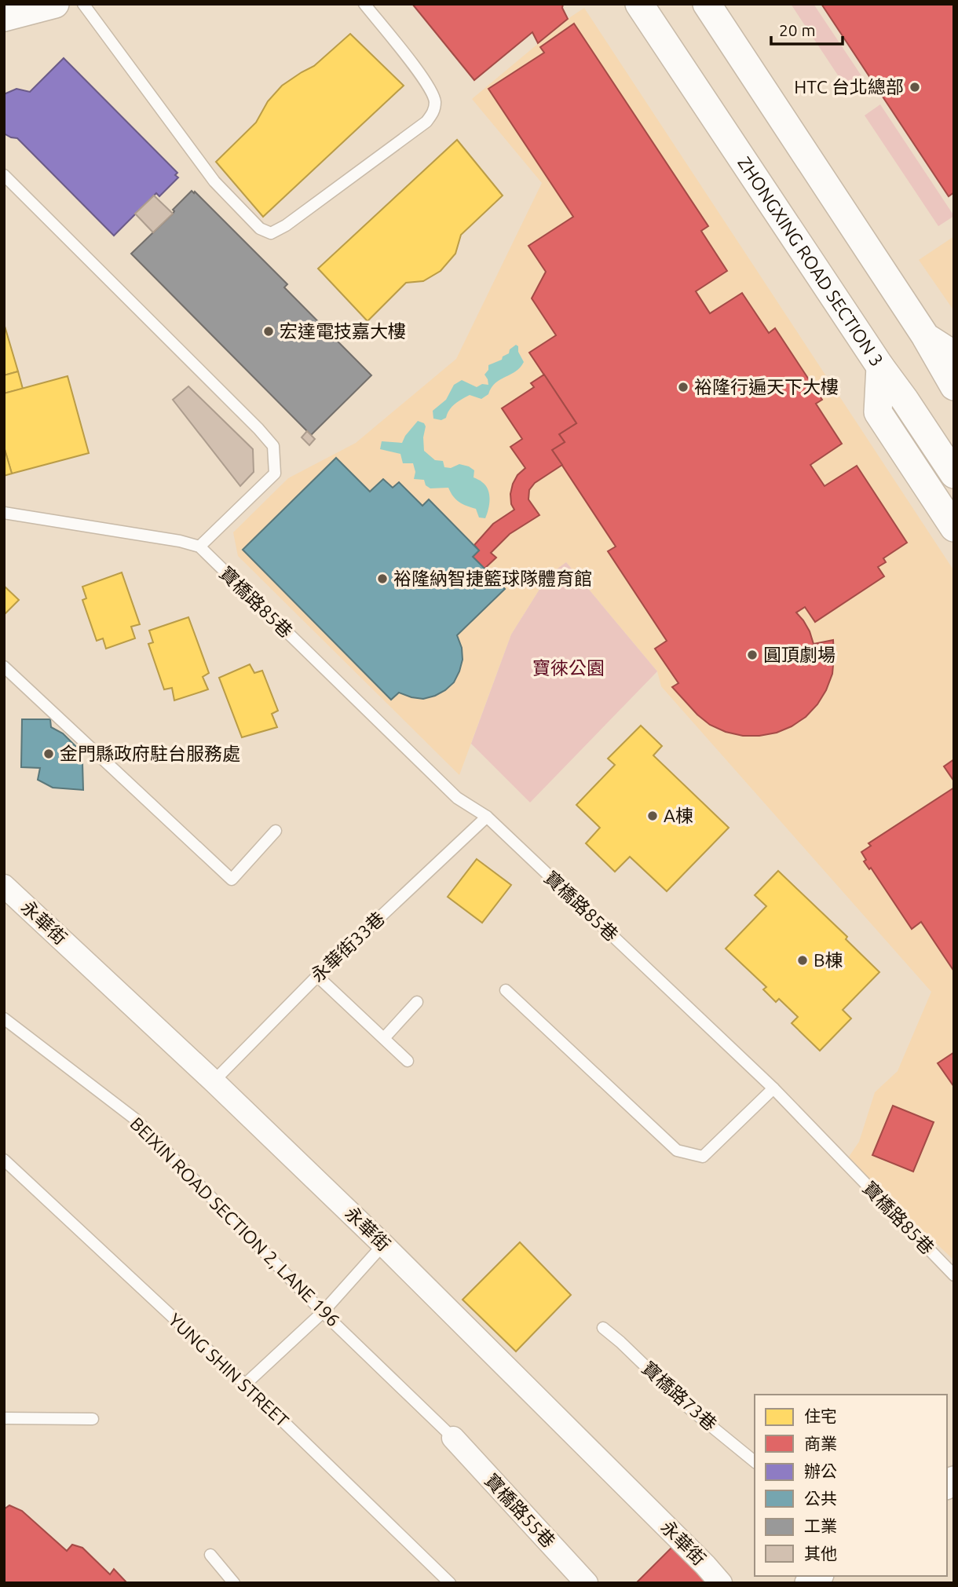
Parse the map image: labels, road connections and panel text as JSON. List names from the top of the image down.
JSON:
{
  "streets": {
    "street": ["ZHONGXING ROAD SECTION 3", "永華街", "寶橋路55巷"],
    "lane": [
      "寶橋路85巷",
      "永華街33巷",
      "BEIXIN ROAD SECTION 2, LANE 196",
      "YUNG SHIN STREET",
      "寶橋路73巷"
    ]
  },
  "crossings": [
    ["寶橋路85巷", "永華街33巷"],
    ["永華街", "永華街33巷"],
    ["BEIXIN ROAD SECTION 2, LANE 196", "寶橋路55巷"]
  ],
  "parks": ["寶徠公園"],
  "places": [
    "HTC 台北總部",
    "宏達電技嘉大樓",
    "裕隆行遍天下大樓",
    "裕隆納智捷籃球隊體育館",
    "圓頂劇場",
    "金門縣政府駐台服務處",
    "A棟",
    "B棟"
  ],
  "legend": [
    "住宅",
    "商業",
    "辦公",
    "公共",
    "工業",
    "其他"
  ],
  "scale_bar": "20 m"
}
